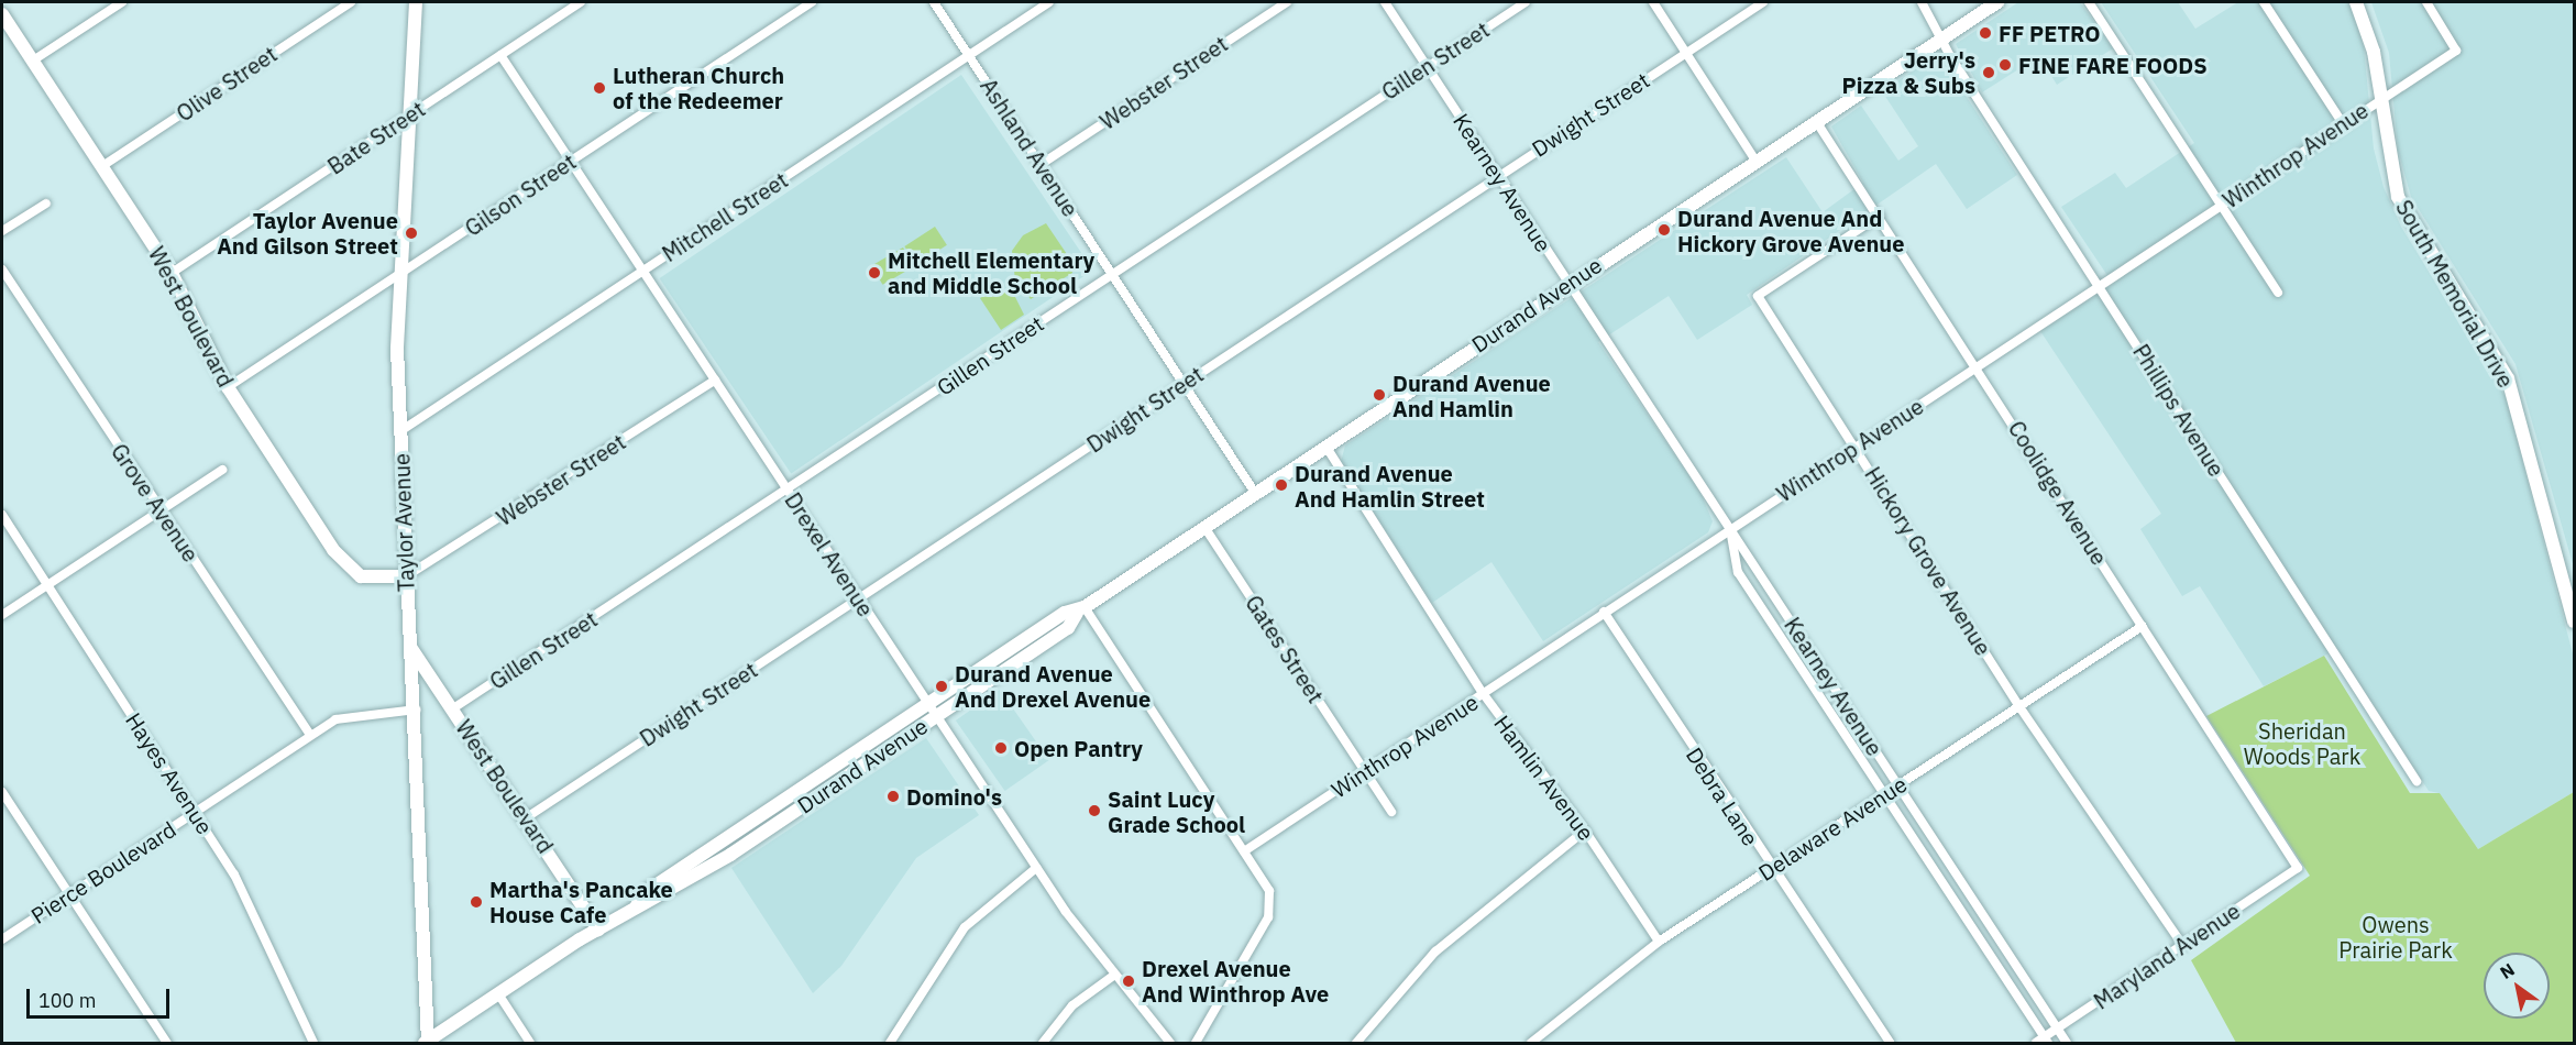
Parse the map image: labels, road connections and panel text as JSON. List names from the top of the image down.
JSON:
{
  "streets": {
    "main road": [
      "South Memorial Drive",
      "Durand Avenue",
      "West Boulevard",
      "Taylor Avenue"
    ],
    "street": [
      "Gillen Street",
      "Webster Street",
      "Olive Street",
      "Dwight Street",
      "Bate Street",
      "Ashland Avenue",
      "Winthrop Avenue",
      "Kearney Avenue",
      "Gilson Street",
      "Mitchell Street",
      "Phillips Avenue",
      "Coolidge Avenue",
      "Grove Avenue",
      "Drexel Avenue",
      "Hickory Grove Avenue",
      "Gates Street",
      "Hayes Avenue",
      "Hamlin Avenue",
      "Debra Lane",
      "Delaware Avenue",
      "Pierce Boulevard",
      "Maryland Avenue"
    ]
  },
  "crossings": [
    ["Gillen Street", "Ashland Avenue"],
    ["Gillen Street", "Kearney Avenue"],
    ["Gillen Street", "West Boulevard"],
    ["Gillen Street", "Drexel Avenue"],
    ["Webster Street", "Ashland Avenue"],
    ["Webster Street", "West Boulevard"],
    ["Webster Street", "Taylor Avenue"],
    ["Webster Street", "Drexel Avenue"],
    ["Olive Street", "West Boulevard"],
    ["Dwight Street", "Ashland Avenue"],
    ["Dwight Street", "Kearney Avenue"],
    ["Dwight Street", "West Boulevard"],
    ["Dwight Street", "Drexel Avenue"],
    ["Bate Street", "West Boulevard"],
    ["Bate Street", "Taylor Avenue"],
    ["Bate Street", "Drexel Avenue"],
    ["Ashland Avenue", "Mitchell Street"],
    ["Ashland Avenue", "Durand Avenue"],
    ["Winthrop Avenue", "Kearney Avenue"],
    ["Winthrop Avenue", "South Memorial Drive"],
    ["Winthrop Avenue", "Phillips Avenue"],
    ["Winthrop Avenue", "Coolidge Avenue"],
    ["Winthrop Avenue", "Hickory Grove Avenue"],
    ["Winthrop Avenue", "Gates Street"],
    ["Winthrop Avenue", "Hamlin Avenue"],
    ["Winthrop Avenue", "Debra Lane"],
    ["Kearney Avenue", "Durand Avenue"],
    ["Kearney Avenue", "Delaware Avenue"],
    ["Kearney Avenue", "Maryland Avenue"],
    ["Gilson Street", "West Boulevard"],
    ["Gilson Street", "Taylor Avenue"],
    ["Gilson Street", "Drexel Avenue"],
    ["Mitchell Street", "Taylor Avenue"],
    ["Mitchell Street", "Drexel Avenue"],
    ["Durand Avenue", "West Boulevard"],
    ["Durand Avenue", "Phillips Avenue"],
    ["Durand Avenue", "Coolidge Avenue"],
    ["Durand Avenue", "Taylor Avenue"],
    ["Durand Avenue", "Drexel Avenue"],
    ["Durand Avenue", "Gates Street"],
    ["Durand Avenue", "Hamlin Avenue"],
    ["West Boulevard", "Taylor Avenue"],
    ["Coolidge Avenue", "Hickory Grove Avenue"],
    ["Coolidge Avenue", "Delaware Avenue"],
    ["Coolidge Avenue", "Maryland Avenue"],
    ["Grove Avenue", "Pierce Boulevard"],
    ["Taylor Avenue", "Pierce Boulevard"],
    ["Hickory Grove Avenue", "Delaware Avenue"],
    ["Hickory Grove Avenue", "Maryland Avenue"],
    ["Hayes Avenue", "Pierce Boulevard"],
    ["Hamlin Avenue", "Delaware Avenue"],
    ["Debra Lane", "Delaware Avenue"]
  ],
  "parks": ["Sheridan Woods Park", "Owens Prairie Park"],
  "places": [
    "FF PETRO",
    "FINE FARE FOODS",
    "Jerry's Pizza & Subs",
    "Lutheran Church of the Redeemer",
    "Durand Avenue And Hickory Grove Avenue",
    "Taylor Avenue And Gilson Street",
    "Mitchell Elementary and Middle School",
    "Durand Avenue And Hamlin",
    "Durand Avenue And Hamlin Street",
    "Durand Avenue And Drexel Avenue",
    "Open Pantry",
    "Domino's",
    "Saint Lucy Grade School",
    "Martha's Pancake House Cafe",
    "Drexel Avenue And Winthrop Ave"
  ],
  "scale_bar": "100 m",
  "north": "top left"
}
